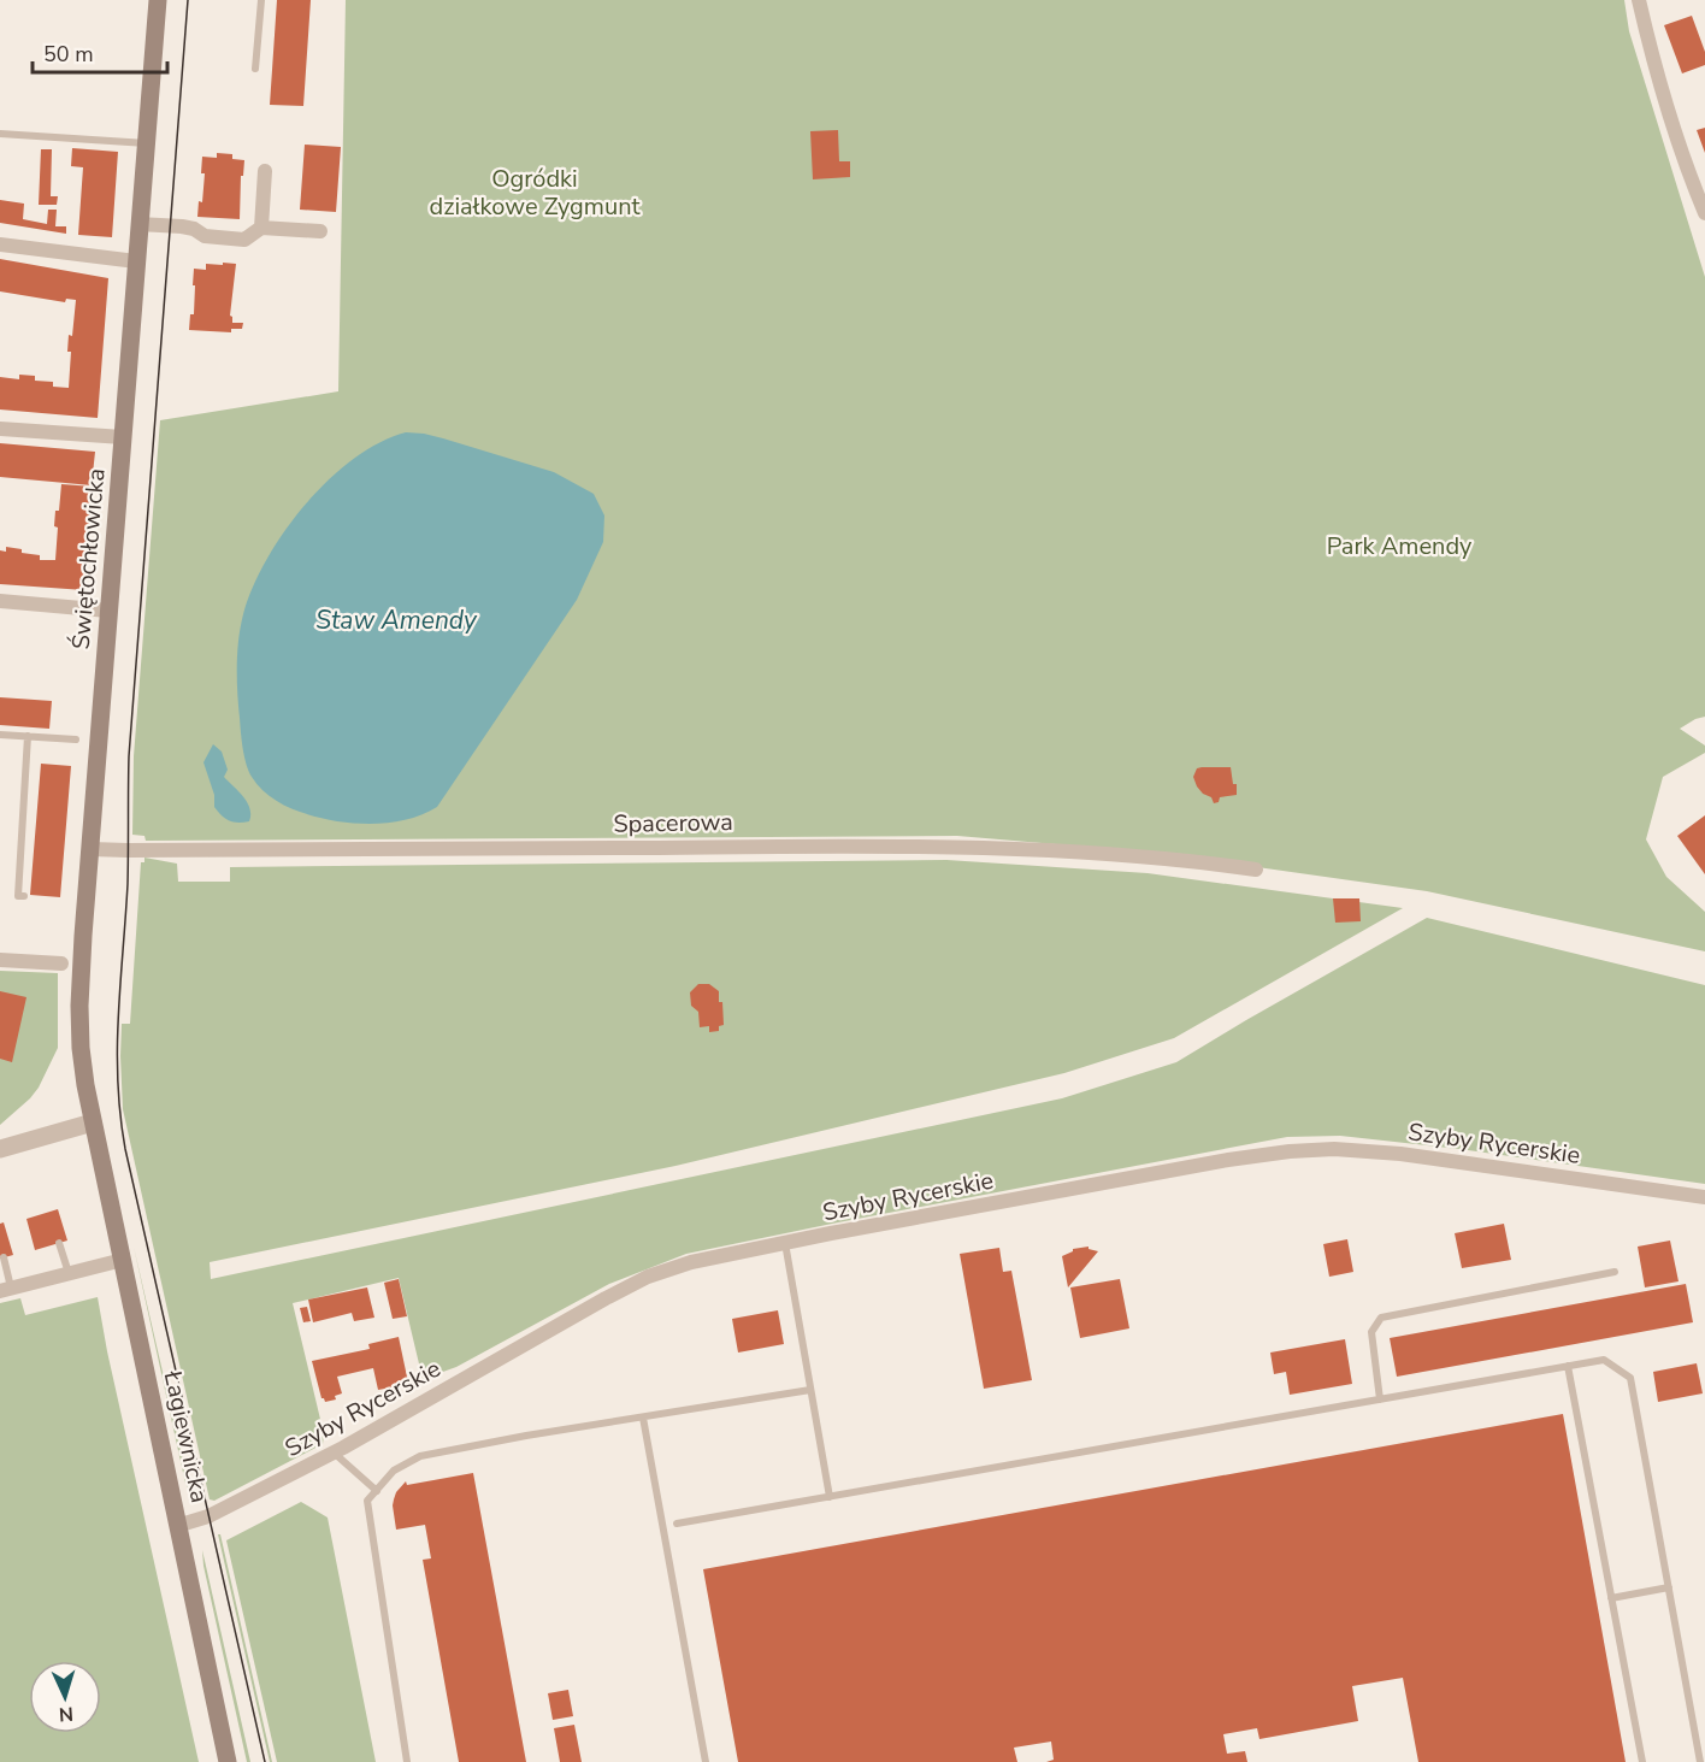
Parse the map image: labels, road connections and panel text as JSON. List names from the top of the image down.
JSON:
{
  "streets": {
    "main road": ["Świętochłowicka", "Łagiewnicka"],
    "street": ["Spacerowa", "Szyby Rycerskie"]
  },
  "crossings": [
    ["Świętochłowicka", "Spacerowa"],
    ["Świętochłowicka", "Łagiewnicka"],
    ["Szyby Rycerskie", "Łagiewnicka"]
  ],
  "water": ["Staw Amendy"],
  "parks": ["Ogródki działkowe Zygmunt", "Park Amendy"],
  "scale_bar": "50 m",
  "north": "bottom"
}
